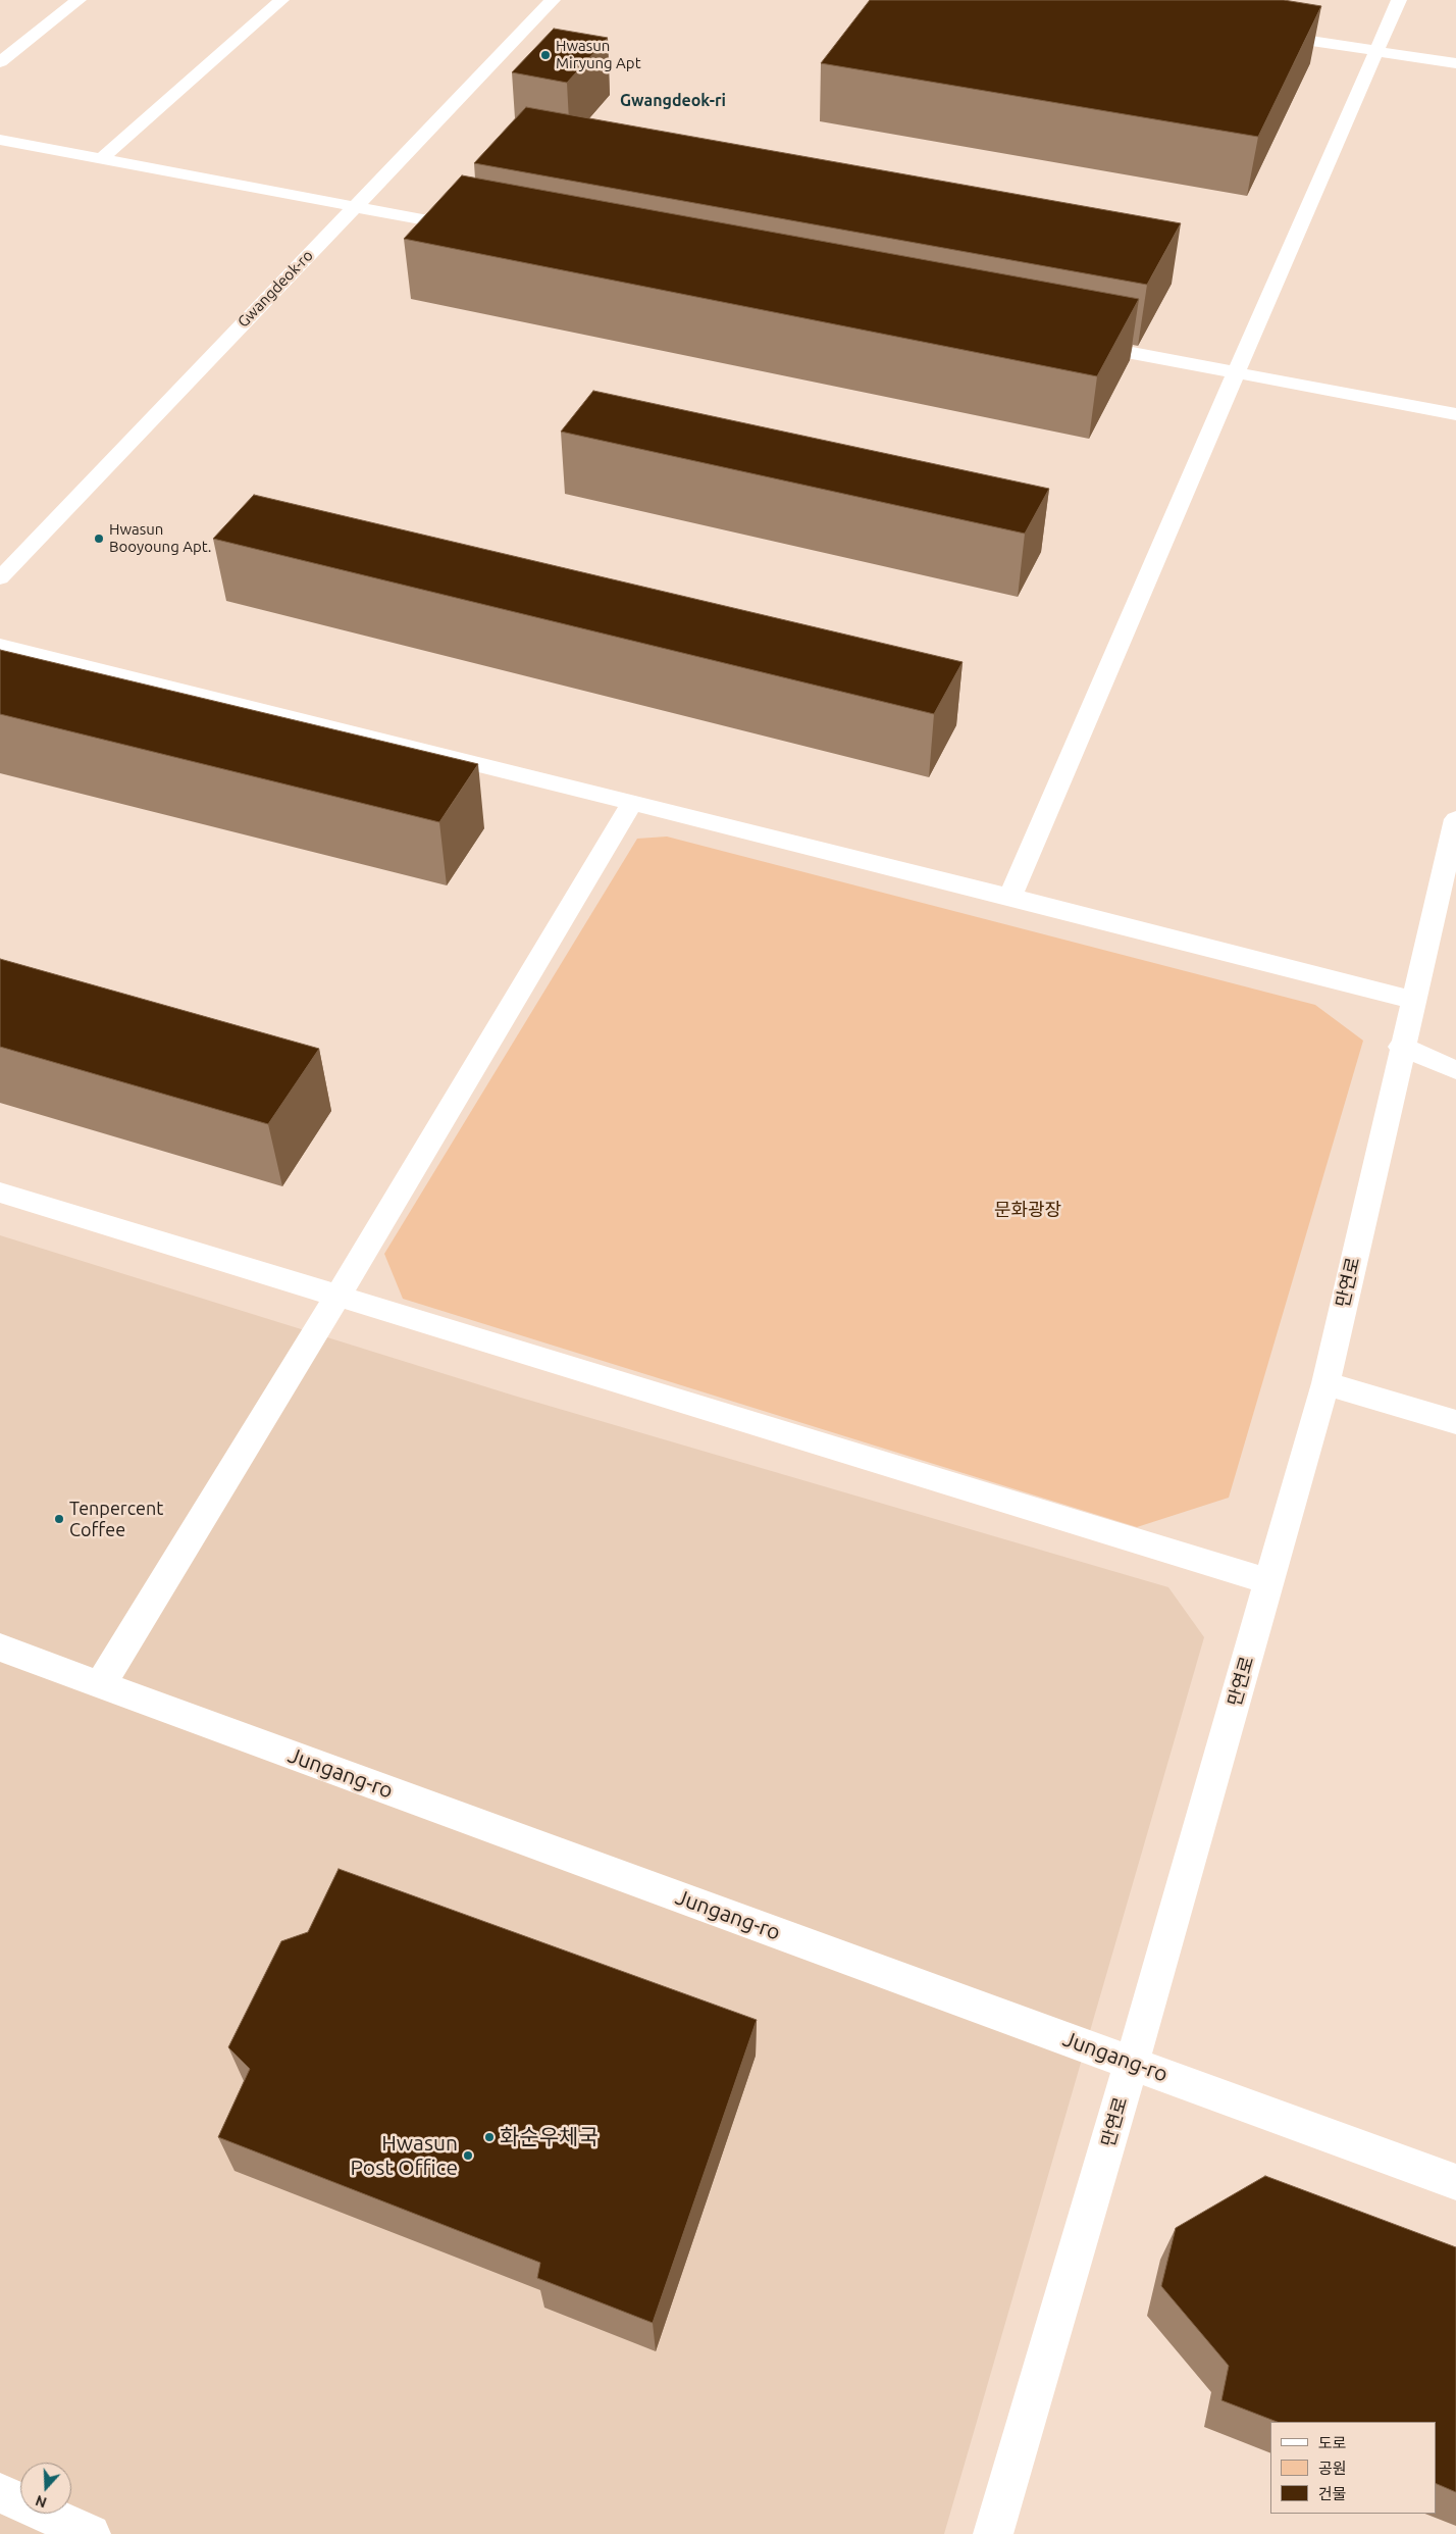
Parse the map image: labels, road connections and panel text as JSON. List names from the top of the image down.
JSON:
{
  "streets": {
    "street": ["Gwangdeok-ro", "만연로", "Jungang-ro"]
  },
  "crossings": [
    ["만연로", "Jungang-ro"]
  ],
  "districts": ["Gwangdeok-ri"],
  "parks": ["문화광장"],
  "places": [
    "Hwasun Miryung Apt",
    "Hwasun Booyoung Apt.",
    "Tenpercent Coffee",
    "화순우체국",
    "Hwasun Post Office"
  ],
  "legend": ["도로", "공원", "건물"],
  "north": "bottom"
}
